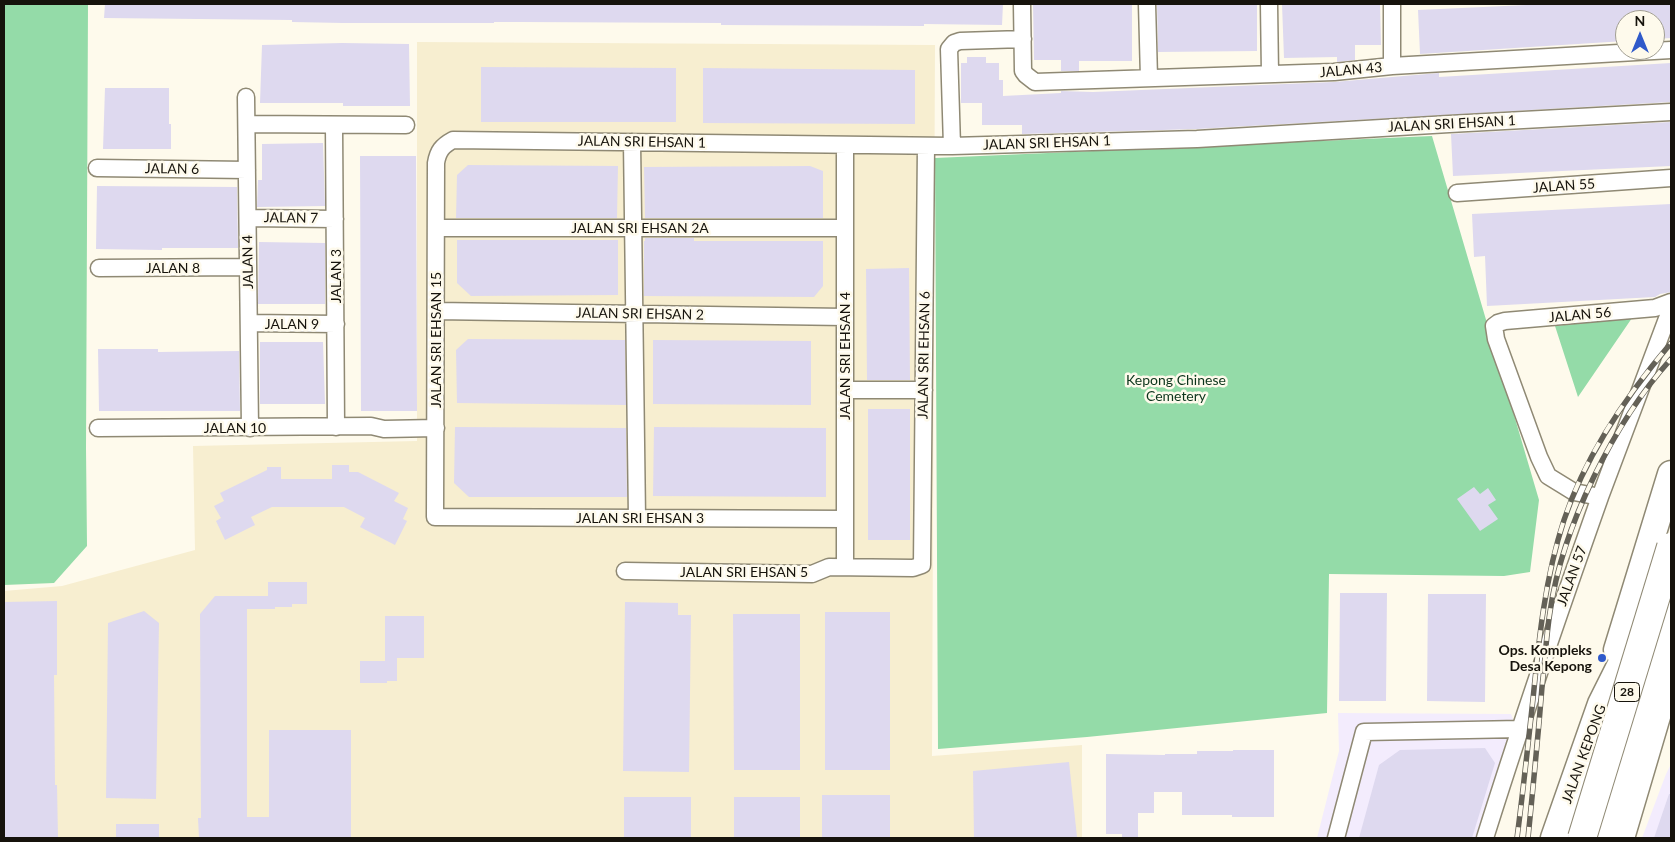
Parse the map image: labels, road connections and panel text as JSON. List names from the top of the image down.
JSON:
{
  "streets": {
    "highway": ["28"],
    "main road": ["JALAN KEPONG"],
    "street": [
      "JALAN 43",
      "JALAN SRI EHSAN 1",
      "JALAN 6",
      "JALAN 55",
      "JALAN 7",
      "JALAN SRI EHSAN 2A",
      "JALAN 4",
      "JALAN 8",
      "JALAN 3",
      "JALAN SRI EHSAN 2",
      "JALAN 56",
      "JALAN 9",
      "JALAN SRI EHSAN 15",
      "JALAN SRI EHSAN 6",
      "JALAN SRI EHSAN 4",
      "JALAN 10",
      "JALAN SRI EHSAN 3",
      "JALAN SRI EHSAN 5",
      "JALAN 57"
    ]
  },
  "crossings": [
    ["JALAN SRI EHSAN 1", "JALAN SRI EHSAN 15"],
    ["JALAN SRI EHSAN 1", "JALAN SRI EHSAN 6"],
    ["JALAN SRI EHSAN 1", "JALAN SRI EHSAN 4"],
    ["JALAN 6", "JALAN 4"],
    ["JALAN 7", "JALAN 4"],
    ["JALAN 7", "JALAN 3"],
    ["JALAN SRI EHSAN 2A", "JALAN SRI EHSAN 15"],
    ["JALAN SRI EHSAN 2A", "JALAN SRI EHSAN 4"],
    ["JALAN 4", "JALAN 8"],
    ["JALAN 4", "JALAN 9"],
    ["JALAN 4", "JALAN 10"],
    ["JALAN 3", "JALAN 9"],
    ["JALAN 3", "JALAN 10"],
    ["JALAN SRI EHSAN 2", "JALAN SRI EHSAN 15"],
    ["JALAN SRI EHSAN 2", "JALAN SRI EHSAN 4"],
    ["JALAN 56", "JALAN 57"],
    ["JALAN SRI EHSAN 15", "JALAN 10"],
    ["JALAN SRI EHSAN 15", "JALAN SRI EHSAN 3"],
    ["JALAN SRI EHSAN 6", "JALAN SRI EHSAN 5"],
    ["JALAN SRI EHSAN 4", "JALAN SRI EHSAN 3"],
    ["JALAN SRI EHSAN 4", "JALAN SRI EHSAN 5"],
    ["28", "JALAN KEPONG"]
  ],
  "parks": ["Kepong Chinese Cemetery"],
  "places": ["Ops. Kompleks Desa Kepong"],
  "north": "top"
}
